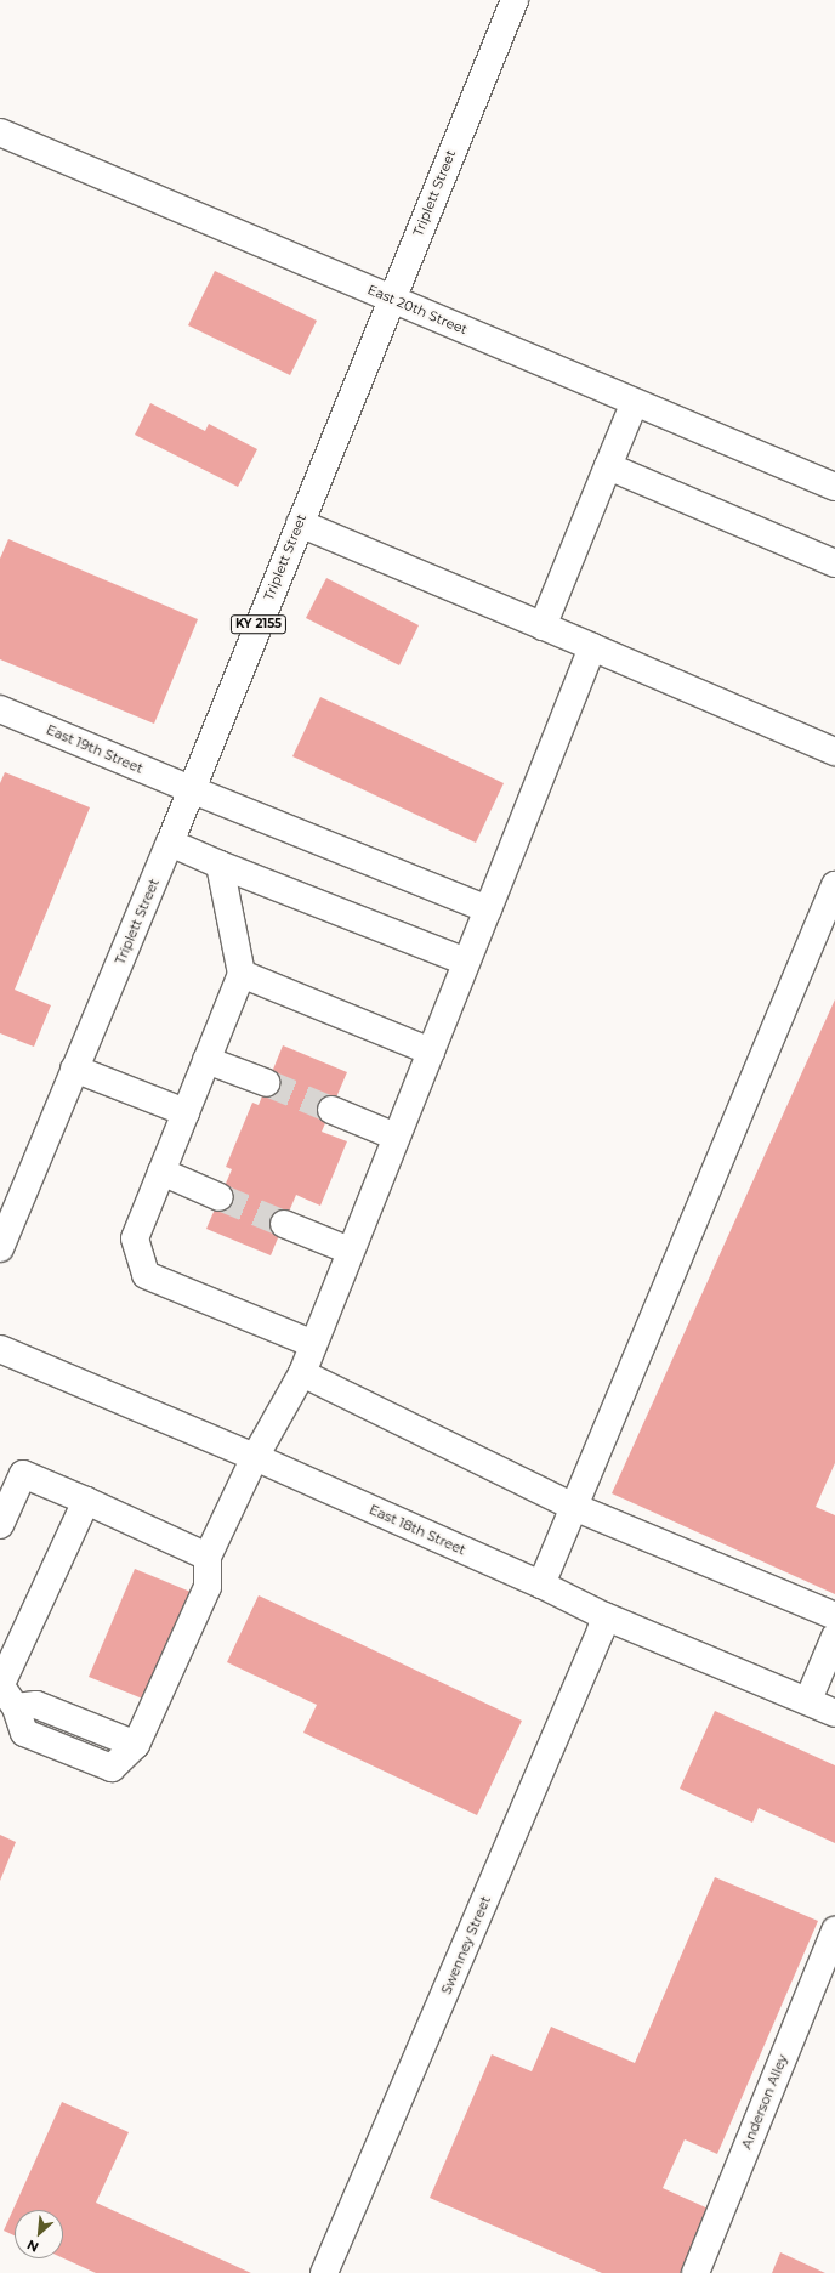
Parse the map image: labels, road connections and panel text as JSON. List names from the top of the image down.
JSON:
{
  "streets": {
    "street": [
      "Triplett Street",
      "East 20th Street",
      "KY 2155",
      "East 19th Street",
      "East 18th Street",
      "Swenney Street",
      "Anderson Alley"
    ]
  },
  "crossings": [
    ["Triplett Street", "East 20th Street"],
    ["Triplett Street", "East 19th Street"],
    ["East 18th Street", "Swenney Street"]
  ],
  "north": "bottom left"
}
